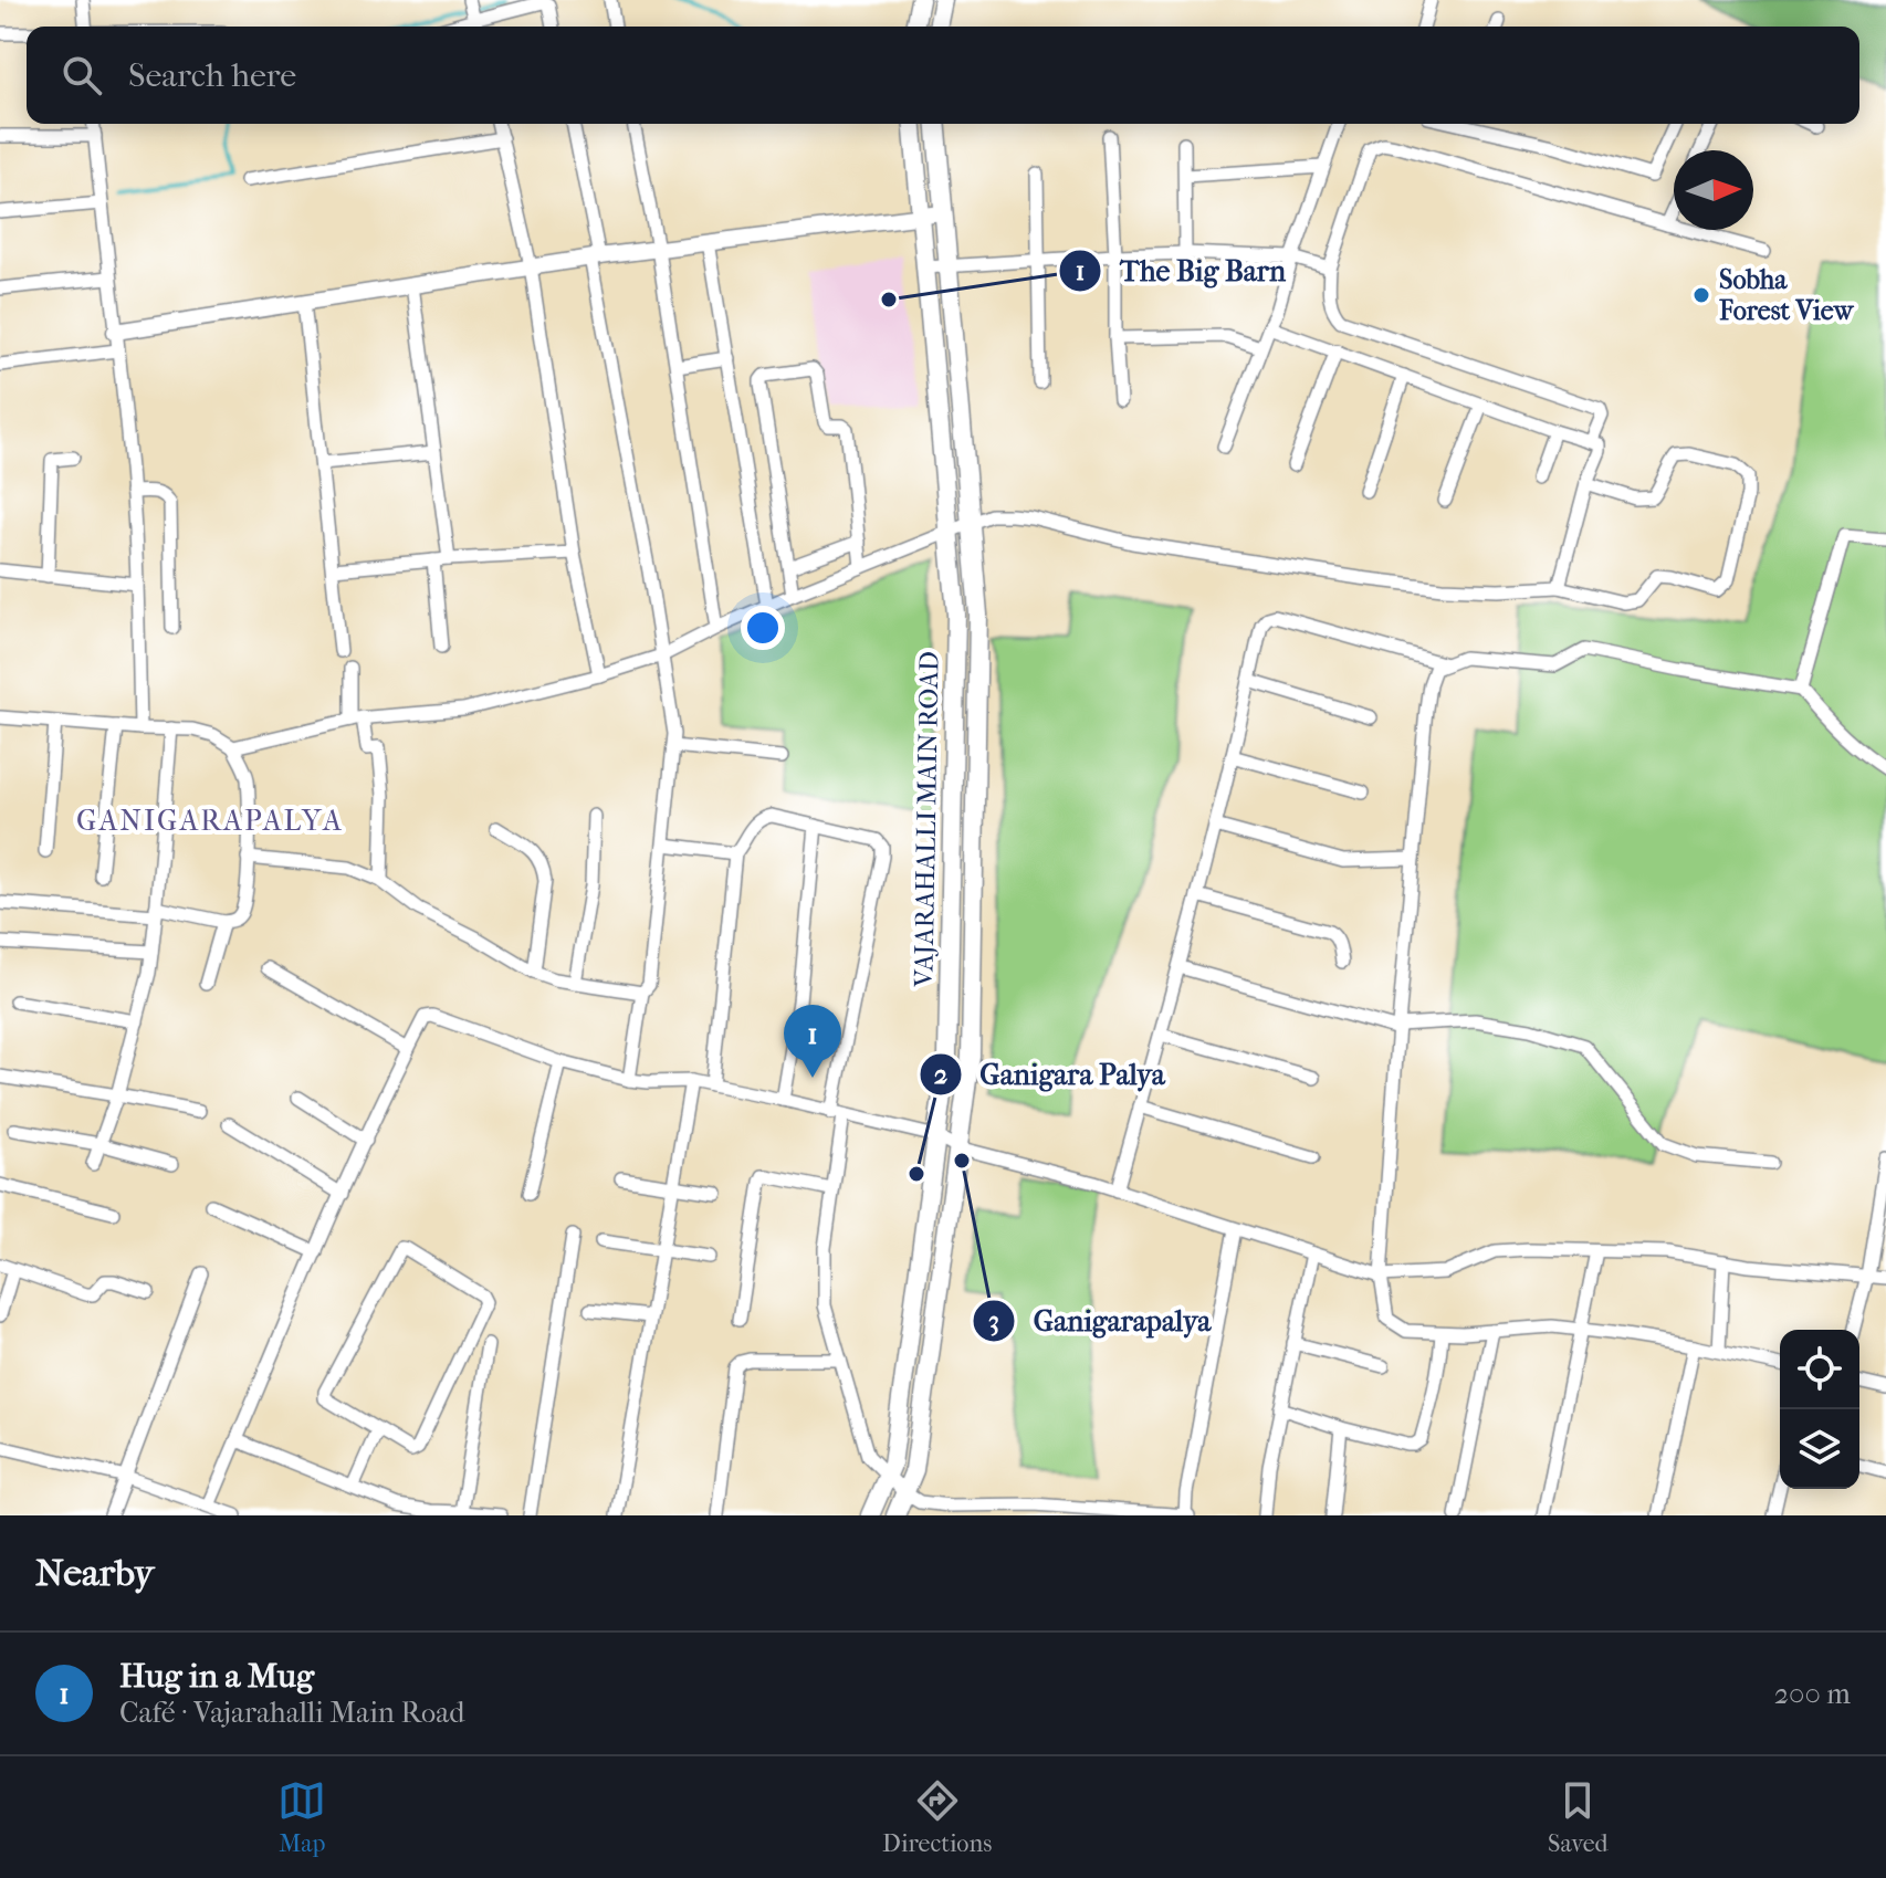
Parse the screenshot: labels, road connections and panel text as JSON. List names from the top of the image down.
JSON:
{
  "streets": {
    "main road": ["VAJARAHALLI MAIN ROAD"]
  },
  "districts": ["GANIGARAPALYA"],
  "places": [
    "Sobha Forest View",
    "The Big Barn",
    "Ganigarapalya",
    "Ganigara Palya"
  ],
  "north": "right",
  "page": {
    "search": "Search here",
    "pins": "1",
    "heading": "Nearby",
    "list": [
      {
        "mark": "1",
        "name": "Hug in a Mug",
        "note": "Café · Vajarahalli Main Road",
        "value": "200 m"
      }
    ],
    "nav": ["Map", "Directions", "Saved"]
  }
}
